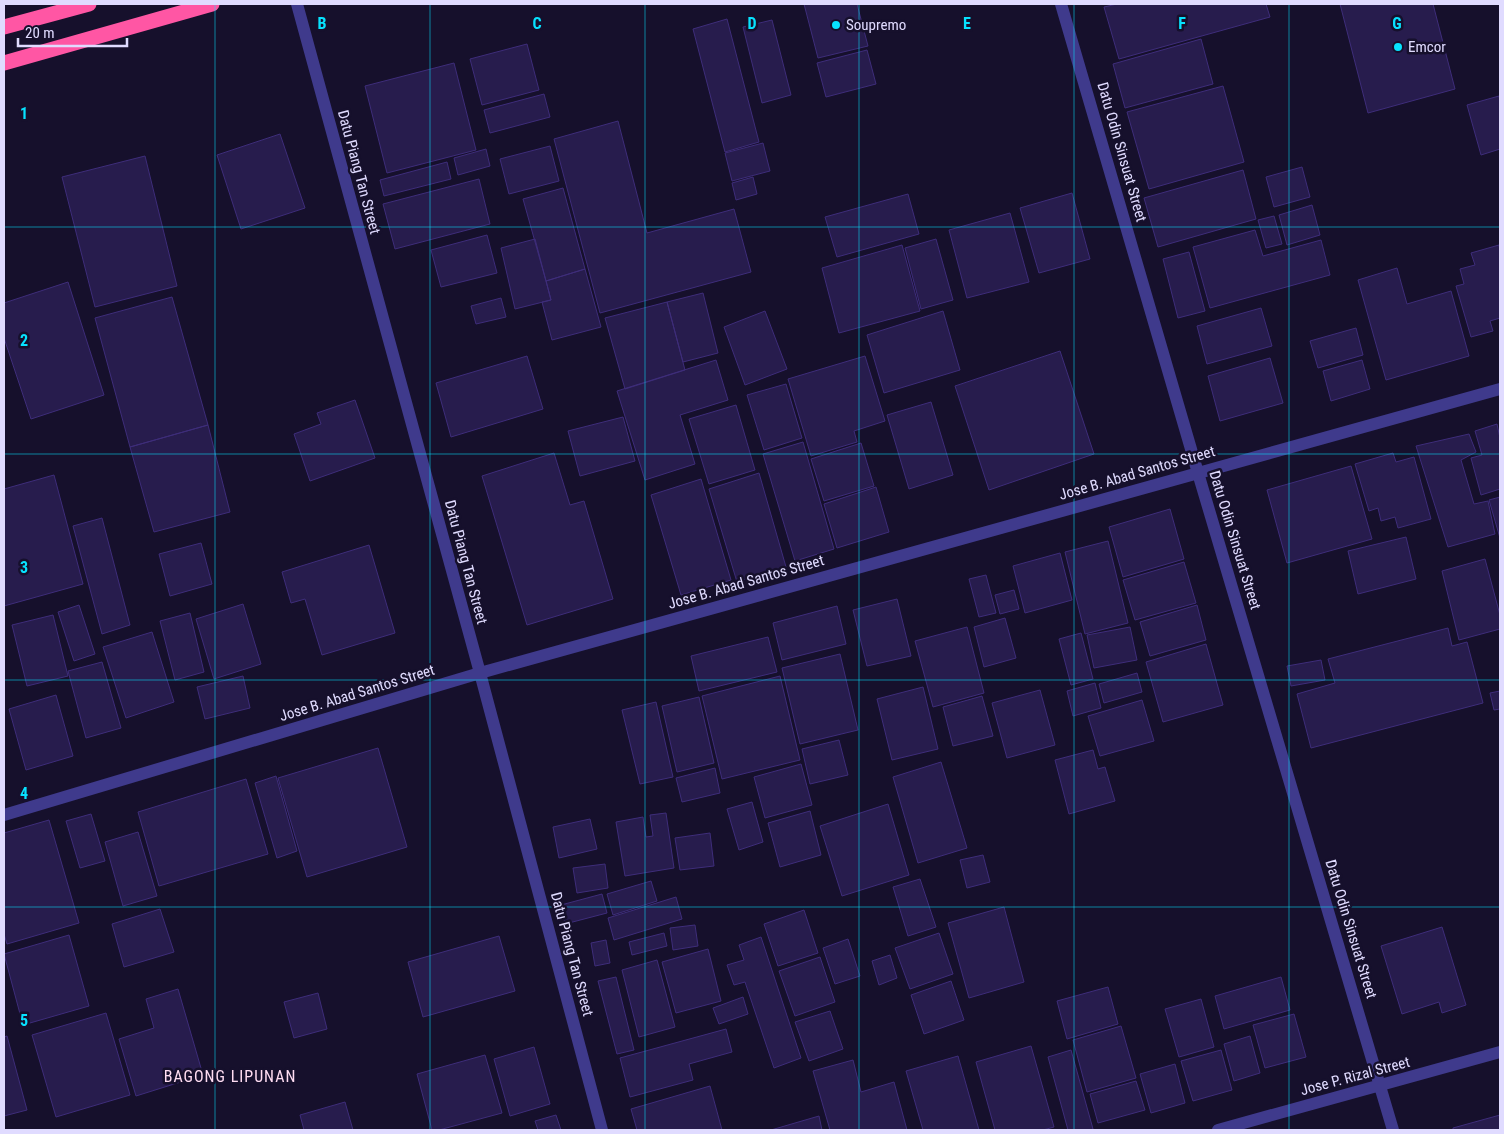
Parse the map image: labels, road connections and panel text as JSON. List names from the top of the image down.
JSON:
{
  "streets": {
    "street": [
      "Datu Odin Sinsuat Street",
      "Datu Piang Tan Street",
      "Jose B. Abad Santos Street",
      "Jose P. Rizal Street"
    ]
  },
  "crossings": [
    ["Datu Odin Sinsuat Street", "Jose B. Abad Santos Street"],
    ["Datu Odin Sinsuat Street", "Jose P. Rizal Street"],
    ["Datu Piang Tan Street", "Jose B. Abad Santos Street"]
  ],
  "districts": ["BAGONG LIPUNAN"],
  "places": ["Soupremo", "Emcor"],
  "scale_bar": "20 m",
  "grid": {
    "columns": [
      "B",
      "C",
      "D",
      "E",
      "F",
      "G"
    ],
    "rows": [
      "1",
      "2",
      "3",
      "4",
      "5"
    ]
  }
}
